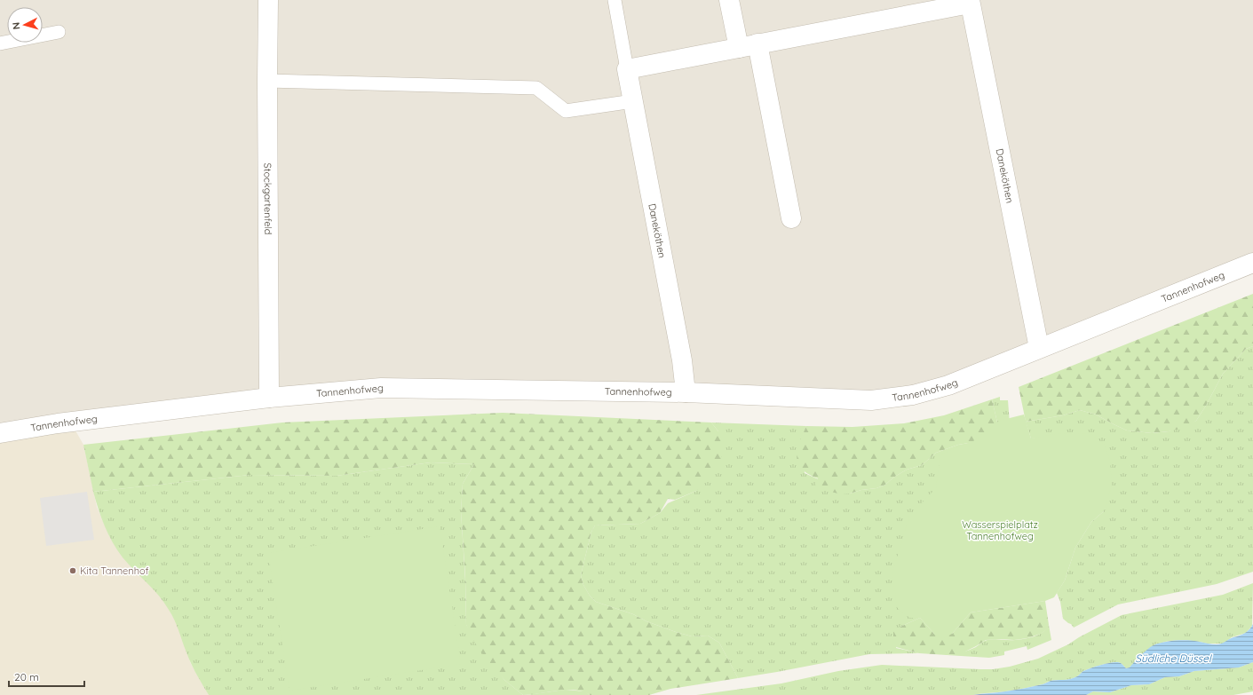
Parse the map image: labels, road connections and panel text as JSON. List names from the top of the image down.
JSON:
{
  "streets": {
    "street": ["Daneköthen", "Stockgartenfeld", "Tannenhofweg"]
  },
  "crossings": [
    ["Daneköthen", "Tannenhofweg"],
    ["Stockgartenfeld", "Tannenhofweg"]
  ],
  "water": ["Südliche Düssel"],
  "parks": ["Wasserspielplatz Tannenhofweg"],
  "places": ["Kita Tannenhof"],
  "scale_bar": "20 m",
  "north": "left"
}
